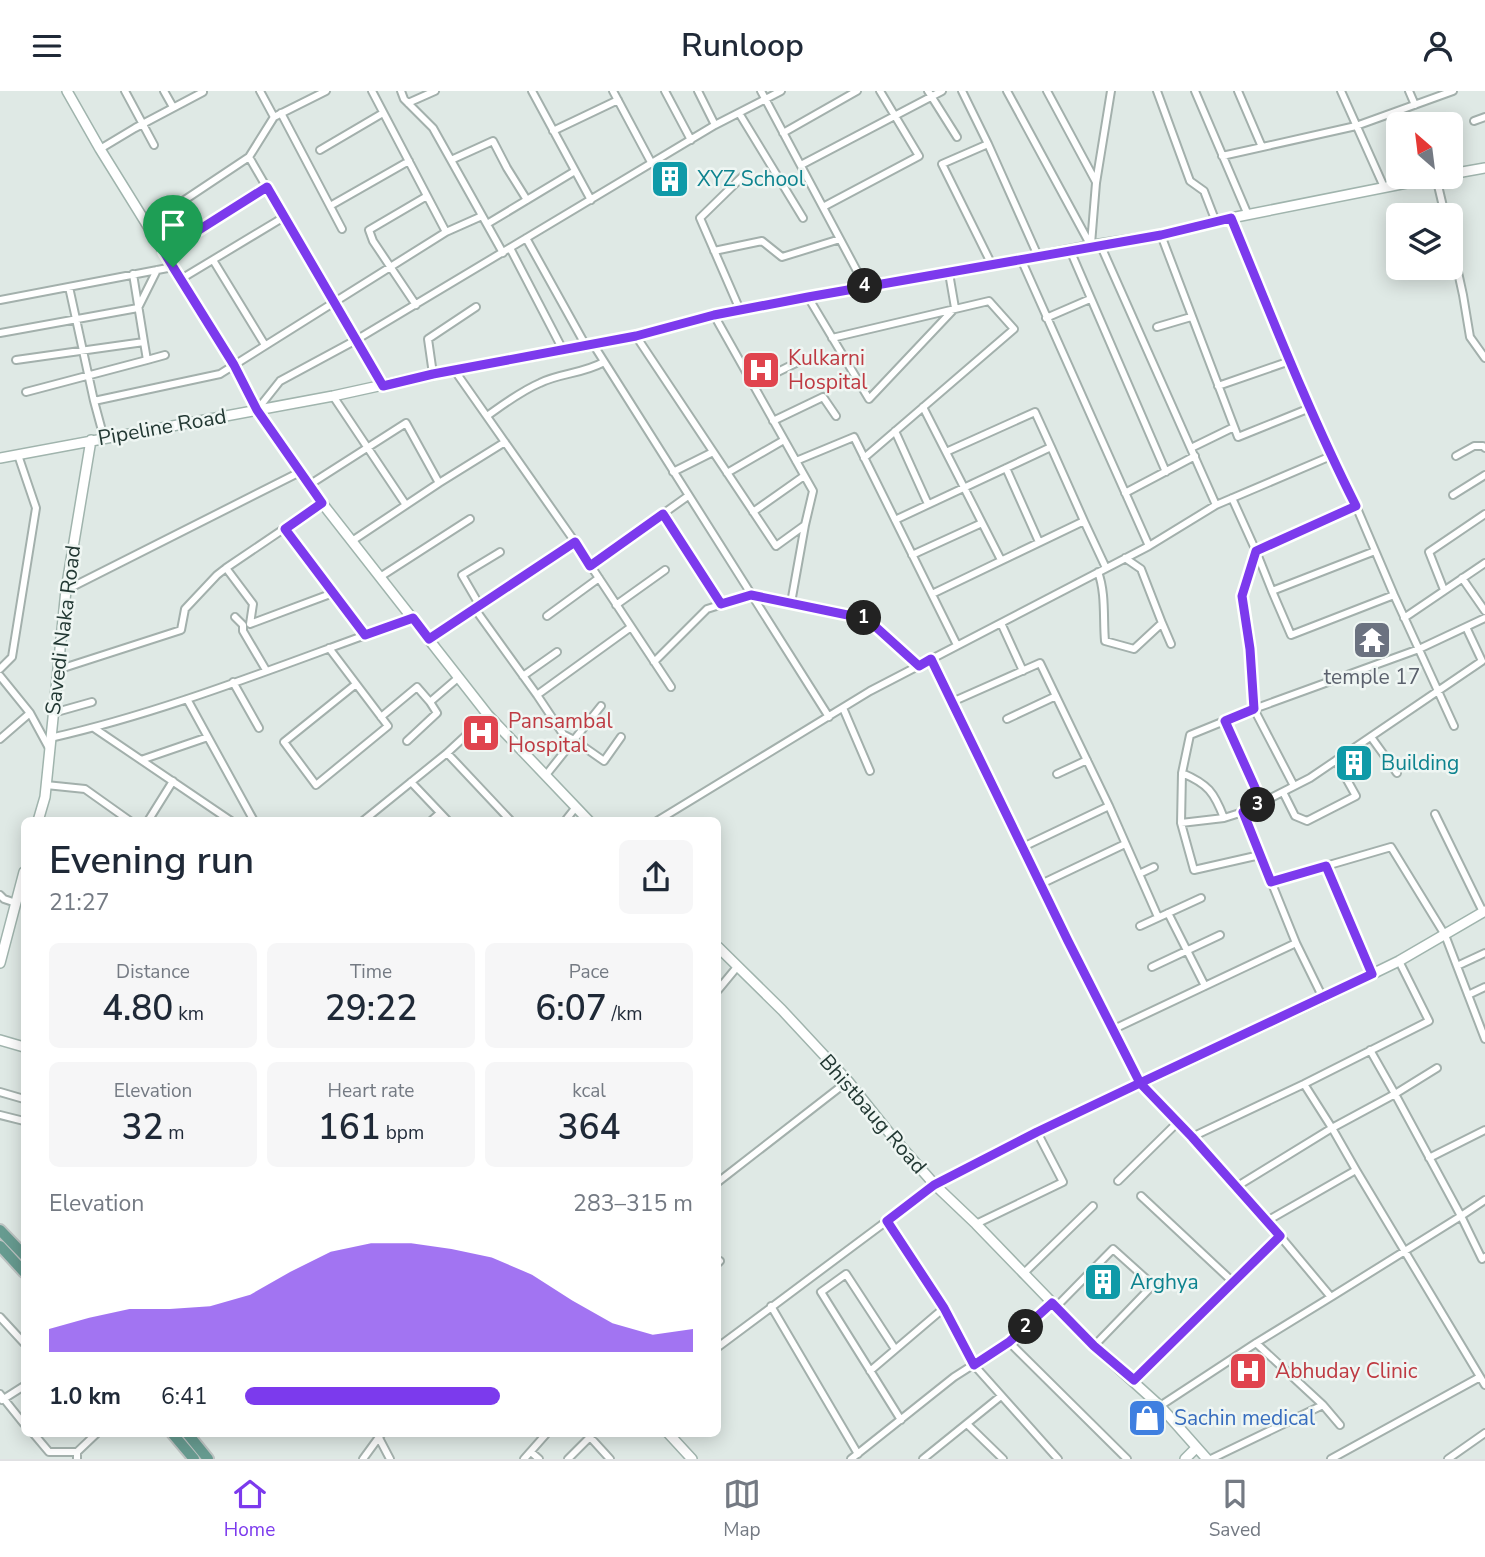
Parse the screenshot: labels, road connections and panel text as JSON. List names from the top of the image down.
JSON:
{
  "streets": {
    "street": ["Pipeline Road", "Savedi Naka Road", "Bhistbaug Road"]
  },
  "crossings": [
    ["Pipeline Road", "Savedi Naka Road"]
  ],
  "places": {
    "building": ["XYZ School", "Building", "Arghya"],
    "hospital": ["Kulkarni Hospital", "Pansambal Hospital", "Abhuday Clinic"],
    "temple": ["temple 17"],
    "shop": ["Sachin medical"]
  },
  "north": "top left",
  "page": {
    "header": "Runloop",
    "pins": [
      "4",
      "1",
      "3",
      "2"
    ],
    "heading": ["Evening run", "21:27"],
    "stats": [
      ["Distance", "4.80 km"],
      ["Time", "29:22"],
      ["Pace", "6:07 /km"],
      ["Elevation", "32 m"],
      ["Heart rate", "161 bpm"],
      ["kcal", "364"]
    ],
    "chart": ["Elevation", "283–315 m"],
    "list": [
      {
        "name": "1.0 km",
        "note": "6:41"
      }
    ],
    "tabs": ["Home", "Map", "Saved"]
  }
}
